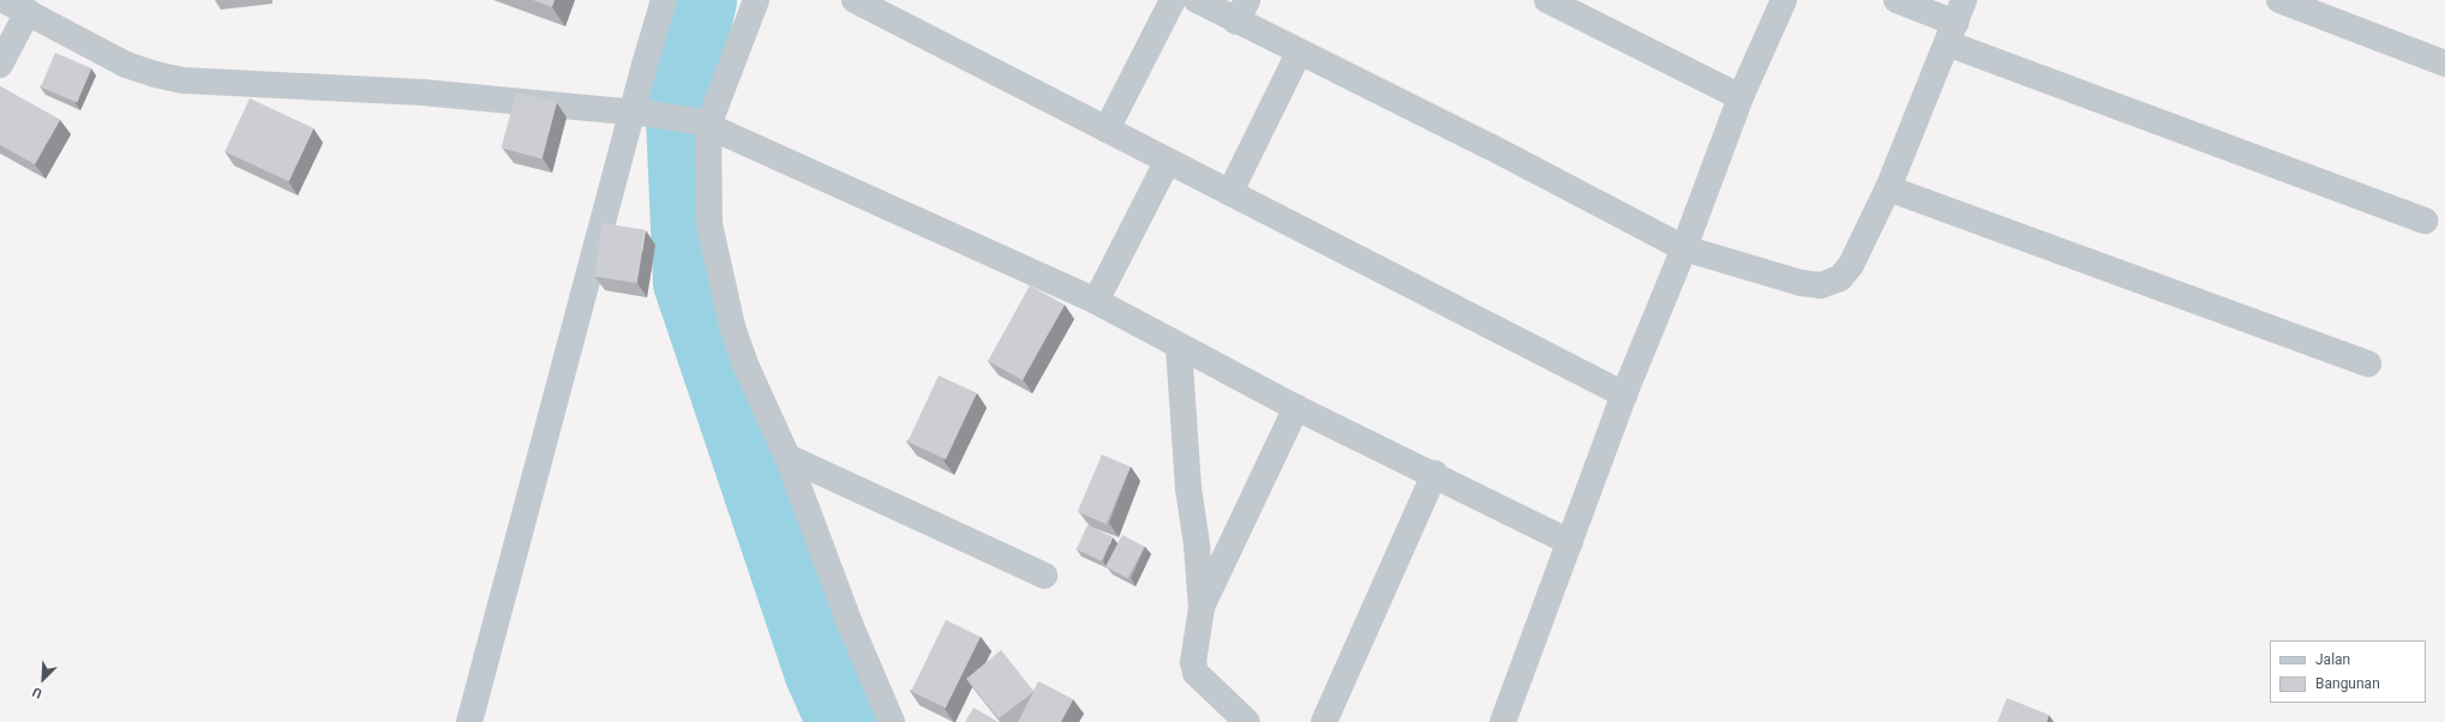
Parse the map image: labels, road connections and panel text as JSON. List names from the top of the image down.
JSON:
{
  "legend": ["Jalan", "Bangunan"],
  "north": "bottom left"
}
